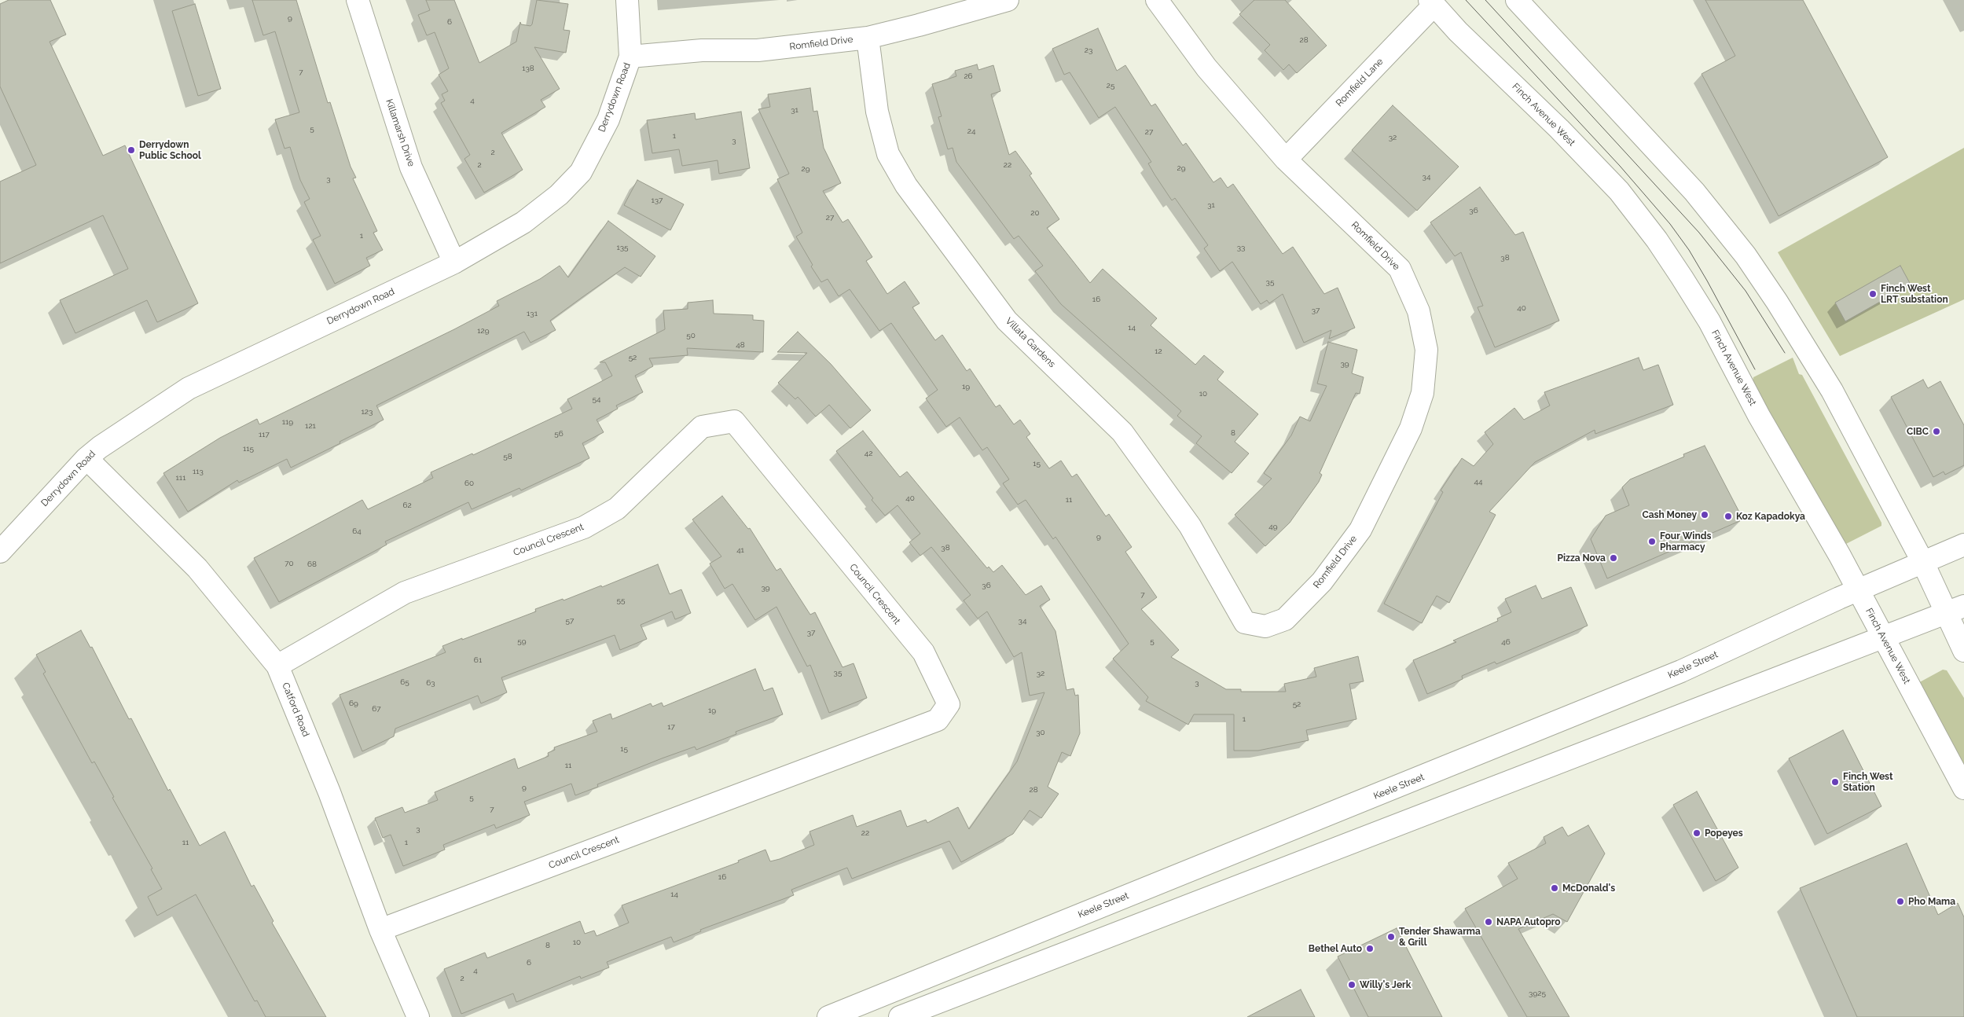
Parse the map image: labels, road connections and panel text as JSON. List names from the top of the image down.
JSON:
{
  "streets": {
    "street": [
      "Romfield Drive",
      "Romfield Lane",
      "Derrydown Road",
      "Finch Avenue West",
      "Killamarsh Drive",
      "Villata Gardens",
      "Council Crescent",
      "Keele Street",
      "Catford Road"
    ]
  },
  "crossings": [
    ["Romfield Drive", "Romfield Lane"],
    ["Romfield Drive", "Derrydown Road"],
    ["Romfield Drive", "Villata Gardens"],
    ["Romfield Lane", "Finch Avenue West"],
    ["Derrydown Road", "Killamarsh Drive"],
    ["Derrydown Road", "Catford Road"],
    ["Finch Avenue West", "Keele Street"],
    ["Council Crescent", "Catford Road"]
  ],
  "places": [
    "Derrydown Public School",
    "Finch West LRT substation",
    "CIBC",
    "Cash Money",
    "Koz Kapadokya",
    "Four Winds Pharmacy",
    "Pizza Nova",
    "Finch West Station",
    "Popeyes",
    "McDonald's",
    "Pho Mama",
    "NAPA Autopro",
    "Tender Shawarma & Grill",
    "Bethel Auto",
    "Willy's Jerk"
  ],
  "house_numbers": [
    "9",
    "6",
    "28",
    "23",
    "138",
    "7",
    "26",
    "25",
    "4",
    "31",
    "5",
    "24",
    "27",
    "1",
    "32",
    "3",
    "2",
    "2",
    "22",
    "29",
    "29",
    "34",
    "3",
    "137",
    "31",
    "36",
    "20",
    "27",
    "1",
    "135",
    "33",
    "38",
    "35",
    "16",
    "40",
    "37",
    "131",
    "14",
    "129",
    "50",
    "48",
    "12",
    "52",
    "39",
    "19",
    "10",
    "54",
    "123",
    "119",
    "121",
    "8",
    "56",
    "117",
    "115",
    "42",
    "58",
    "15",
    "113",
    "111",
    "44",
    "60",
    "40",
    "11",
    "62",
    "49",
    "64",
    "9",
    "38",
    "41",
    "70",
    "68",
    "36",
    "39",
    "7",
    "55",
    "57",
    "34",
    "37",
    "59",
    "5",
    "46",
    "61",
    "35",
    "32",
    "65",
    "63",
    "3",
    "69",
    "52",
    "67",
    "19",
    "1",
    "17",
    "30",
    "15",
    "11",
    "9",
    "28",
    "5",
    "7",
    "3",
    "22",
    "11",
    "1",
    "16",
    "14",
    "10",
    "8",
    "6",
    "4",
    "2",
    "3925"
  ]
}
